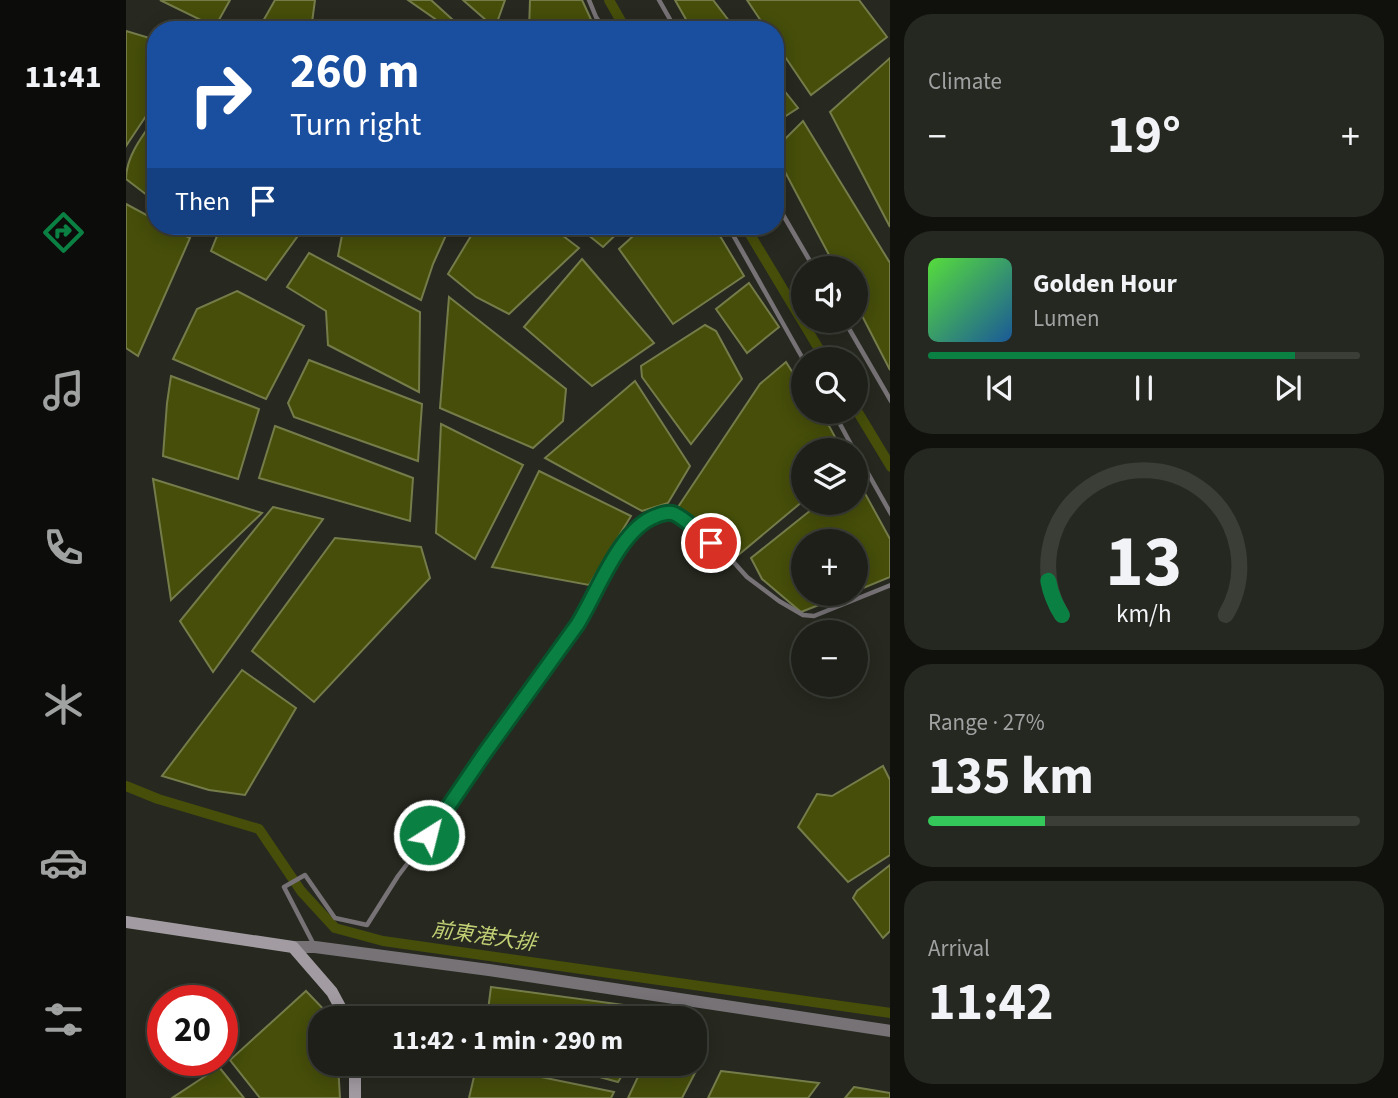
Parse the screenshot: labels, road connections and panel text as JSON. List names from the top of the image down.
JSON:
{
  "water": ["前東港大排"],
  "page": {
    "tabs": "11:41",
    "tile": [
      "Climate",
      ["Range · 27%", "135 km"],
      ["Arrival", "11:42"]
    ],
    "turn": ["260 m", "Turn right"],
    "heat": ["−", "19°", "+"],
    "then": "Then",
    "map_buttons": ["+", "−"],
    "song": ["Golden Hour", "Lumen"],
    "limit": "20",
    "trip": "11:42 · 1 min · 290 m",
    "gauge": ["13", "km/h"]
  }
}
